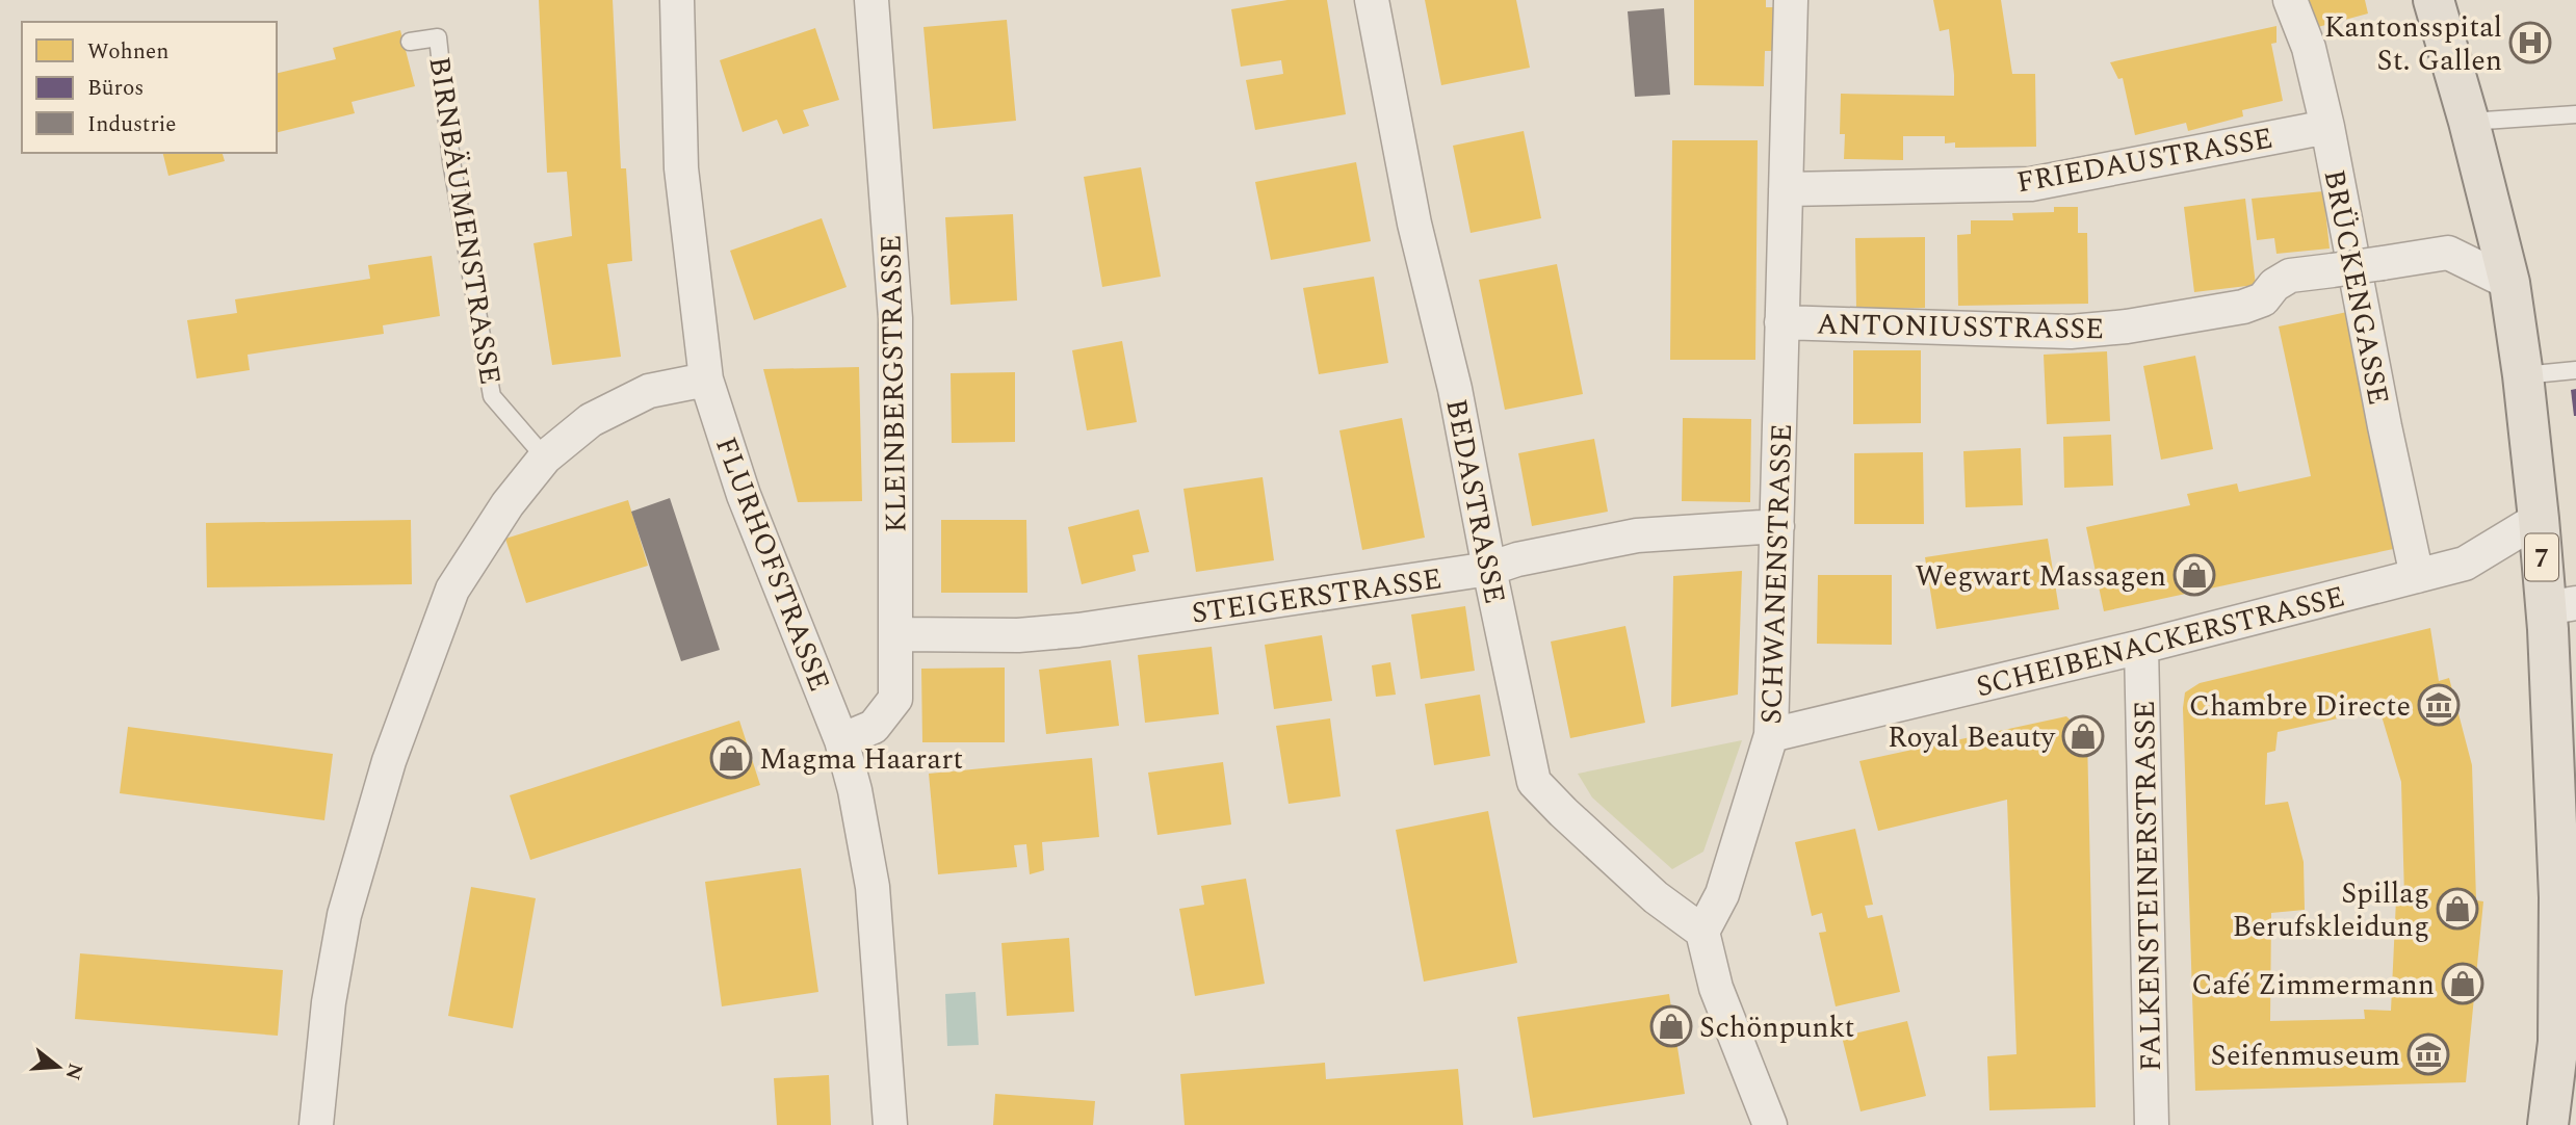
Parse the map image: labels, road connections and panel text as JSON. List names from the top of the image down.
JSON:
{
  "streets": {
    "main road": ["7"],
    "street": [
      "FRIEDAUSTRASSE",
      "BRÜCKENGASSE",
      "ANTONIUSSTRASSE",
      "KLEINBERGSTRASSE",
      "BEDASTRASSE",
      "FLURHOFSTRASSE",
      "SCHWANENSTRASSE",
      "STEIGERSTRASSE",
      "SCHEIBENACKERSTRASSE",
      "FALKENSTEINERSTRASSE"
    ],
    "lane": ["BIRNBÄUMENSTRASSE"]
  },
  "crossings": [
    ["FRIEDAUSTRASSE", "BRÜCKENGASSE"],
    ["FRIEDAUSTRASSE", "SCHWANENSTRASSE"],
    ["BRÜCKENGASSE", "SCHEIBENACKERSTRASSE"],
    ["ANTONIUSSTRASSE", "7"],
    ["ANTONIUSSTRASSE", "SCHWANENSTRASSE"],
    ["KLEINBERGSTRASSE", "FLURHOFSTRASSE"],
    ["KLEINBERGSTRASSE", "STEIGERSTRASSE"],
    ["BEDASTRASSE", "SCHWANENSTRASSE"],
    ["BEDASTRASSE", "STEIGERSTRASSE"],
    ["7", "SCHEIBENACKERSTRASSE"],
    ["SCHWANENSTRASSE", "STEIGERSTRASSE"],
    ["SCHWANENSTRASSE", "SCHEIBENACKERSTRASSE"],
    ["SCHEIBENACKERSTRASSE", "FALKENSTEINERSTRASSE"]
  ],
  "places": {
    "hospital": ["Kantonsspital St. Gallen"],
    "shop": [
      "Wegwart Massagen",
      "Royal Beauty",
      "Magma Haarart",
      "Spillag Berufskleidung",
      "Café Zimmermann",
      "Schönpunkt"
    ],
    "museum": ["Chambre Directe", "Seifenmuseum"]
  },
  "legend": ["Wohnen", "Büros", "Industrie"],
  "north": "right"
}
